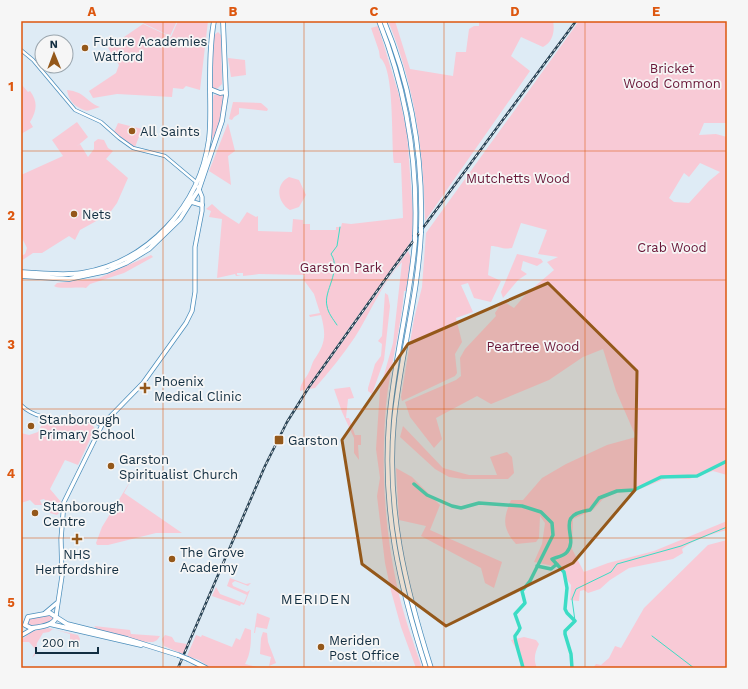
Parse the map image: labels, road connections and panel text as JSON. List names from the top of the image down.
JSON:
{
  "districts": ["MERIDEN"],
  "parks": [
    "Bricket Wood Common",
    "Mutchetts Wood",
    "Crab Wood",
    "Garston Park",
    "Peartree Wood"
  ],
  "places": {
    "other": [
      "Future Academies Watford",
      "All Saints",
      "Nets",
      "Stanborough Primary School",
      "Garston Spiritualist Church",
      "Stanborough Centre",
      "The Grove Academy",
      "Meriden Post Office"
    ],
    "health": ["Phoenix Medical Clinic", "NHS Hertfordshire"],
    "transit": ["Garston"]
  },
  "scale_bar": "200 m",
  "north": "top",
  "grid": {
    "columns": [
      "A",
      "B",
      "C",
      "D",
      "E"
    ],
    "rows": [
      "1",
      "2",
      "3",
      "4",
      "5"
    ]
  }
}
